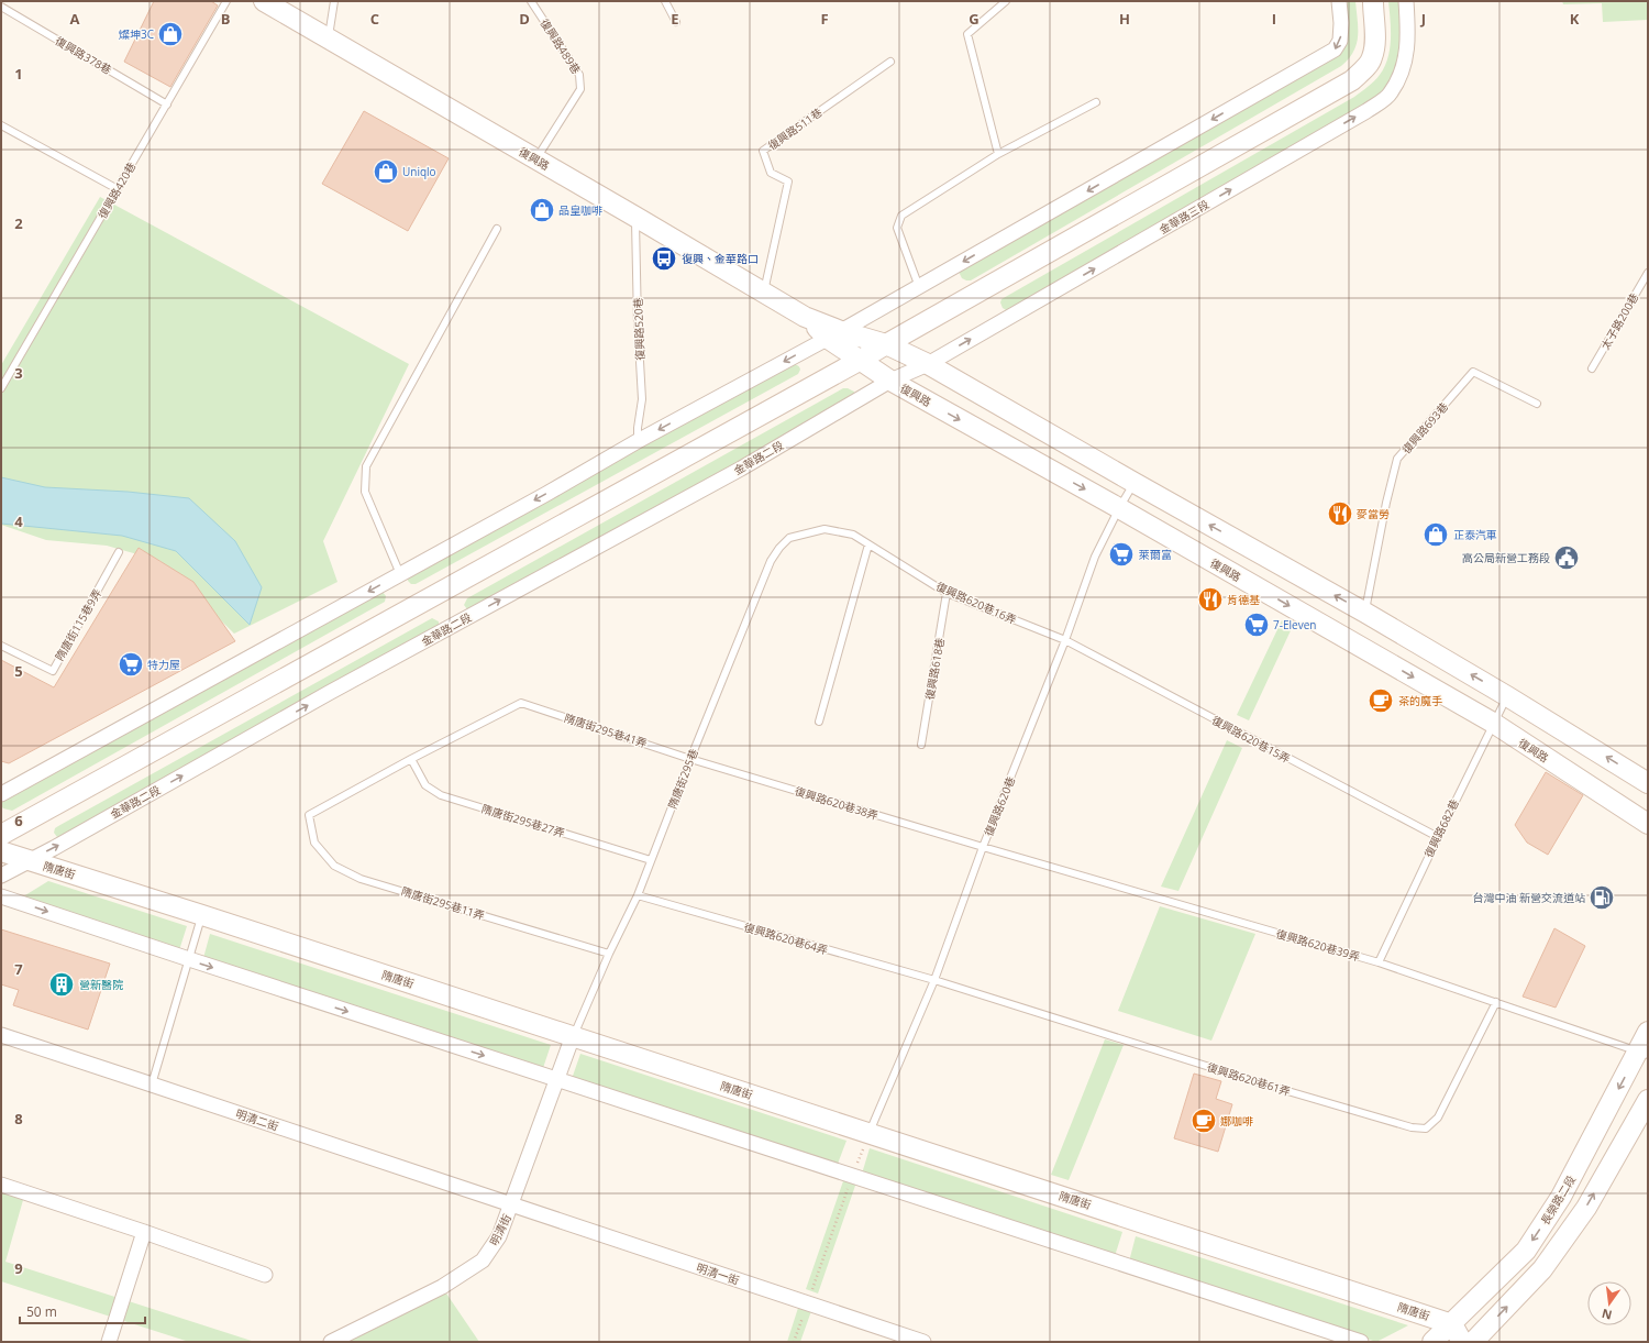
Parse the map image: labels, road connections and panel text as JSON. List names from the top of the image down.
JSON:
{
  "streets": {
    "street": [
      "復興路",
      "金華路三段",
      "金華路二段",
      "隋唐街",
      "明清二街",
      "長榮路二段",
      "明清街",
      "明清一街"
    ],
    "lane": [
      "復興路489巷",
      "復興路378巷",
      "復興路511巷",
      "復興路420巷",
      "太子路200巷",
      "復興路520巷",
      "復興路693巷",
      "復興路620巷16弄",
      "隋唐街115巷9弄",
      "復興路618巷",
      "隋唐街295巷41弄",
      "復興路620巷15弄",
      "隋唐街295巷",
      "復興路620巷38弄",
      "復興路620巷",
      "隋唐街295巷27弄",
      "復興路682巷",
      "隋唐街295巷11弄",
      "復興路620巷64弄",
      "復興路620巷39弄",
      "復興路620巷61弄"
    ]
  },
  "crossings": [
    ["復興路489巷", "復興路"],
    ["復興路378巷", "復興路420巷"],
    ["復興路511巷", "復興路"],
    ["復興路", "金華路三段"],
    ["復興路", "復興路520巷"],
    ["復興路", "復興路693巷"],
    ["復興路", "金華路二段"],
    ["復興路", "復興路620巷"],
    ["復興路", "復興路682巷"],
    ["金華路三段", "金華路二段"],
    ["金華路二段", "隋唐街"],
    ["復興路620巷16弄", "復興路618巷"],
    ["復興路620巷16弄", "復興路620巷15弄"],
    ["復興路620巷16弄", "隋唐街295巷"],
    ["復興路620巷16弄", "復興路620巷"],
    ["隋唐街295巷41弄", "隋唐街295巷"],
    ["隋唐街295巷41弄", "復興路620巷38弄"],
    ["隋唐街295巷41弄", "隋唐街295巷27弄"],
    ["隋唐街295巷41弄", "隋唐街295巷11弄"],
    ["復興路620巷15弄", "復興路620巷"],
    ["復興路620巷15弄", "復興路682巷"],
    ["隋唐街295巷", "復興路620巷38弄"],
    ["隋唐街295巷", "隋唐街295巷27弄"],
    ["隋唐街295巷", "隋唐街"],
    ["隋唐街295巷", "隋唐街295巷11弄"],
    ["隋唐街295巷", "復興路620巷64弄"],
    ["隋唐街295巷", "明清街"],
    ["復興路620巷38弄", "復興路620巷"],
    ["復興路620巷38弄", "復興路620巷39弄"],
    ["復興路620巷", "隋唐街"],
    ["復興路620巷", "復興路620巷64弄"],
    ["復興路620巷", "復興路620巷39弄"],
    ["復興路620巷", "復興路620巷61弄"],
    ["隋唐街295巷27弄", "隋唐街295巷11弄"],
    ["復興路682巷", "復興路620巷39弄"],
    ["隋唐街", "長榮路二段"],
    ["隋唐街", "明清街"],
    ["復興路620巷64弄", "復興路620巷61弄"],
    ["復興路620巷39弄", "復興路620巷61弄"],
    ["復興路620巷39弄", "長榮路二段"],
    ["明清二街", "明清街"],
    ["明清二街", "明清一街"],
    ["明清街", "明清一街"]
  ],
  "places": {
    "shop": [
      "燦坤3C",
      "Uniqlo",
      "品皇咖啡",
      "正泰汽車"
    ],
    "bus stop": ["復興、金華路口"],
    "restaurant": ["麥當勞", "肯德基"],
    "supermarket": ["萊爾富", "7-Eleven", "特力屋"],
    "public building": ["高公局新營工務段"],
    "cafe": ["茶的魔手", "娜咖啡"],
    "fuel station": ["台灣中油 新營交流道站"],
    "building": ["營新醫院"]
  },
  "scale_bar": "50 m",
  "north": "bottom",
  "grid": {
    "columns": [
      "A",
      "B",
      "C",
      "D",
      "E",
      "F",
      "G",
      "H",
      "I",
      "J",
      "K"
    ],
    "rows": [
      "1",
      "2",
      "3",
      "4",
      "5",
      "6",
      "7",
      "8",
      "9"
    ]
  }
}
